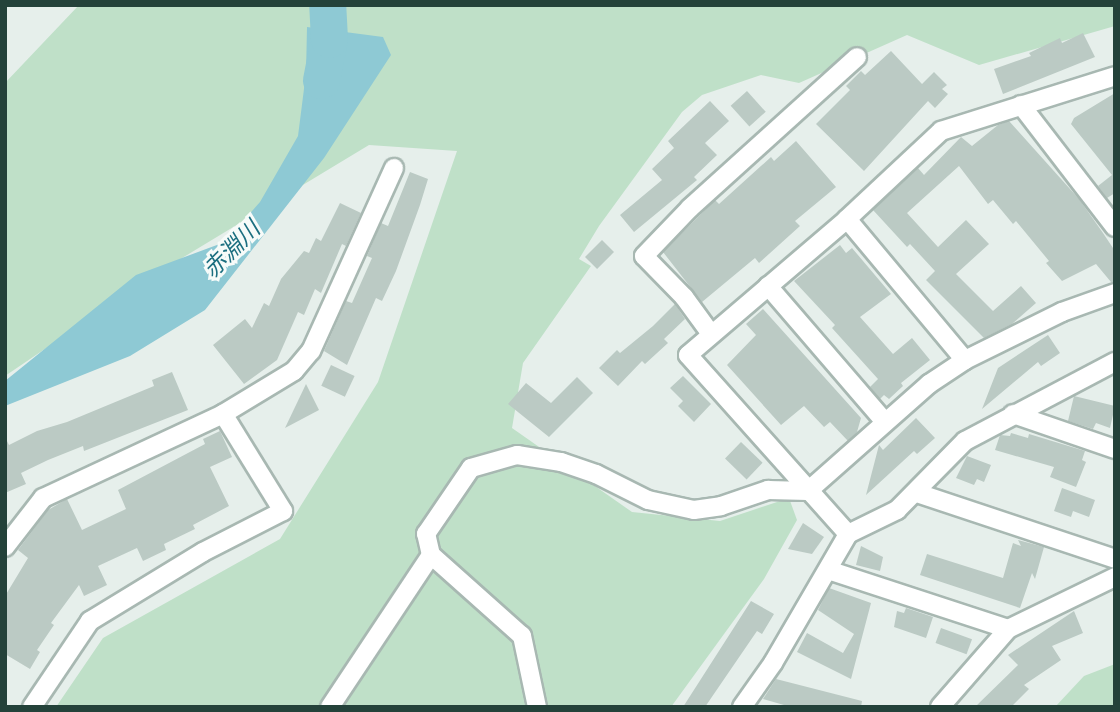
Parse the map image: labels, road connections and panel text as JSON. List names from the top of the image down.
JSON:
{
  "water": ["赤淵川"]
}
